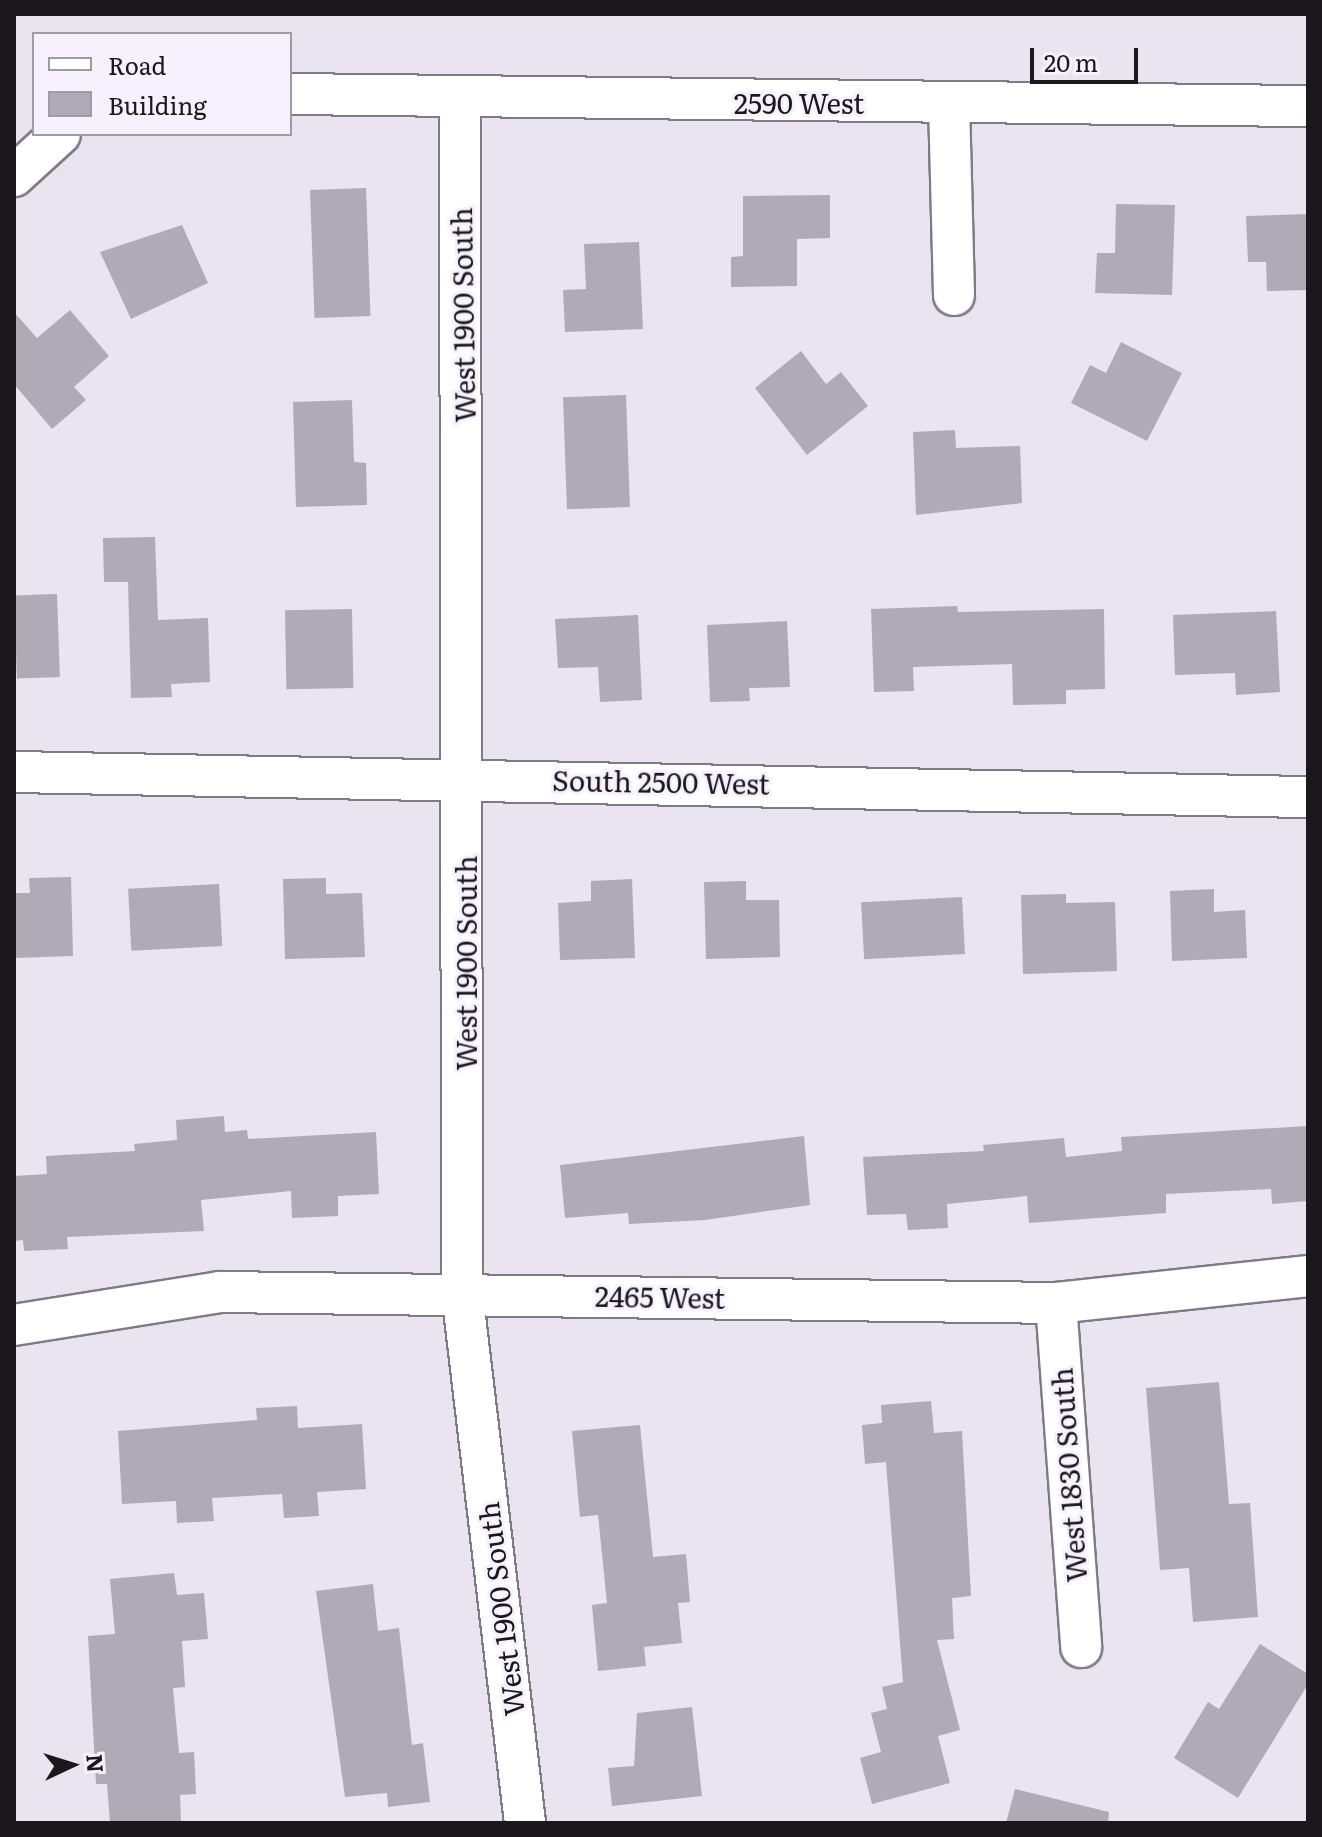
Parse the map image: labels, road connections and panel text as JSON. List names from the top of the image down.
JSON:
{
  "streets": {
    "street": [
      "2590 West",
      "West 1900 South",
      "South 2500 West",
      "2465 West",
      "West 1830 South"
    ]
  },
  "crossings": [
    ["2590 West", "West 1900 South"],
    ["West 1900 South", "South 2500 West"],
    ["West 1900 South", "2465 West"],
    ["2465 West", "West 1830 South"]
  ],
  "legend": ["Road", "Building"],
  "scale_bar": "20 m",
  "north": "right"
}
